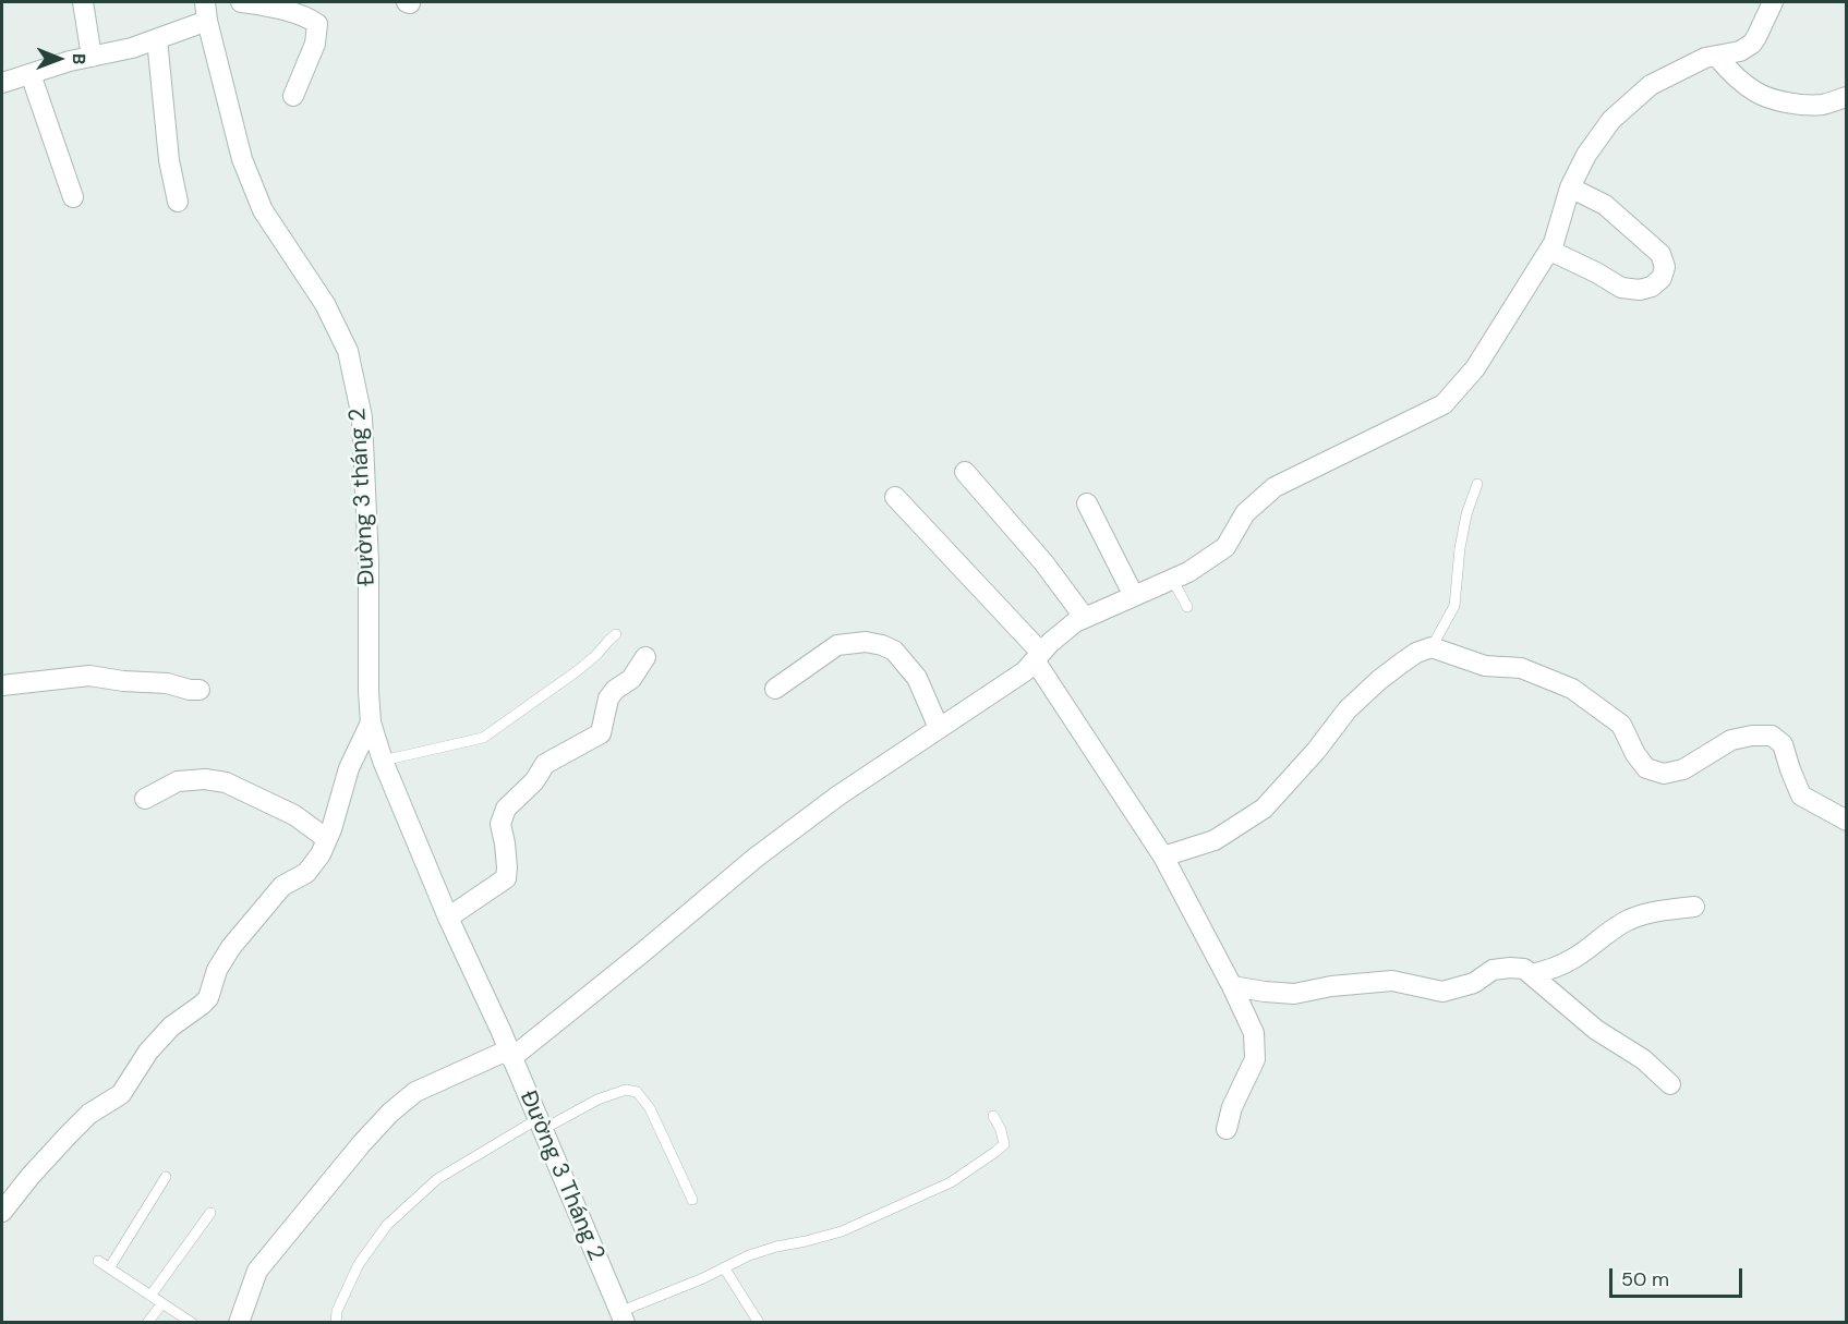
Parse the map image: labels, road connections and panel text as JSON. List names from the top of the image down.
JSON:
{
  "streets": {
    "street": ["Đường 3 tháng 2", "Đường 3 Tháng 2"]
  },
  "crossings": [
    ["Đường 3 tháng 2", "Đường 3 Tháng 2"]
  ],
  "scale_bar": "50 m",
  "north": "right"
}
